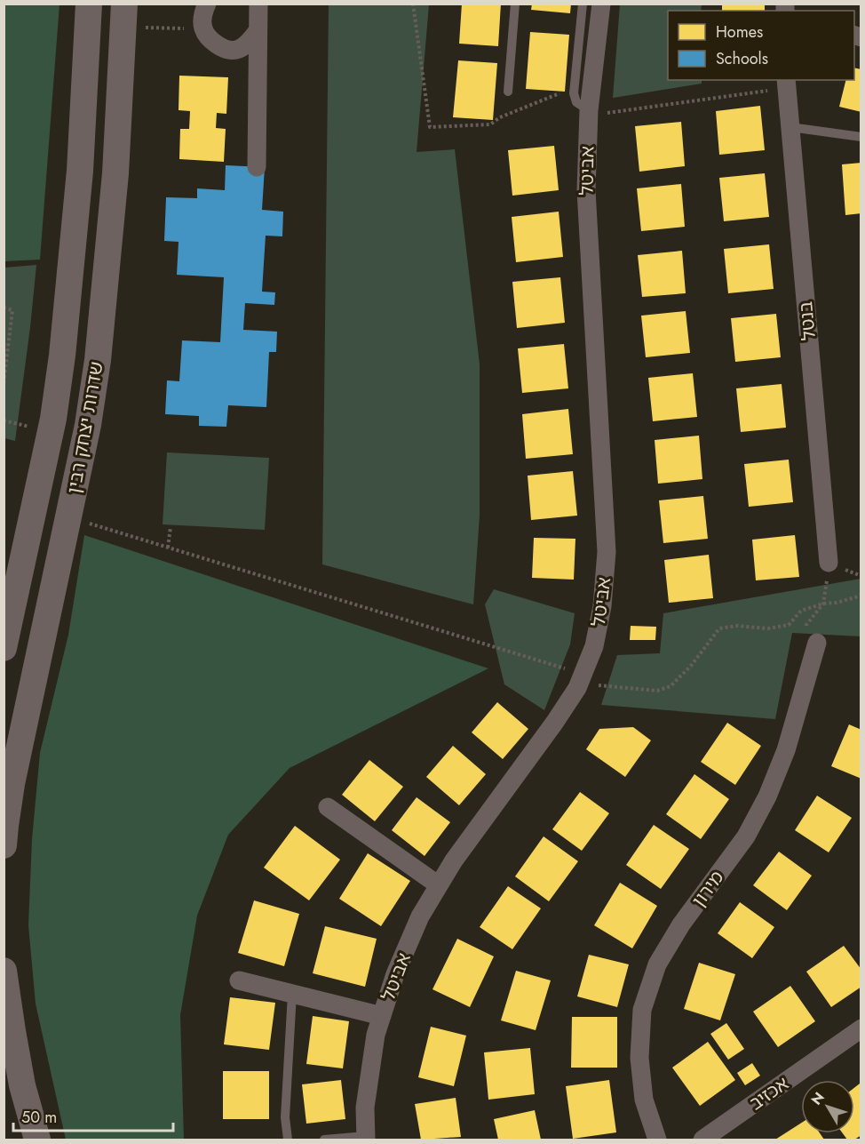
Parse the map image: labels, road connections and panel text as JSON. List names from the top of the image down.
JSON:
{
  "streets": {
    "main road": ["שדרות יצחק רבין"],
    "street": [
      "אביטל",
      "בנטל",
      "מירון",
      "אכזיב"
    ]
  },
  "legend": ["Homes", "Schools"],
  "scale_bar": "50 m",
  "north": "top left"
}
